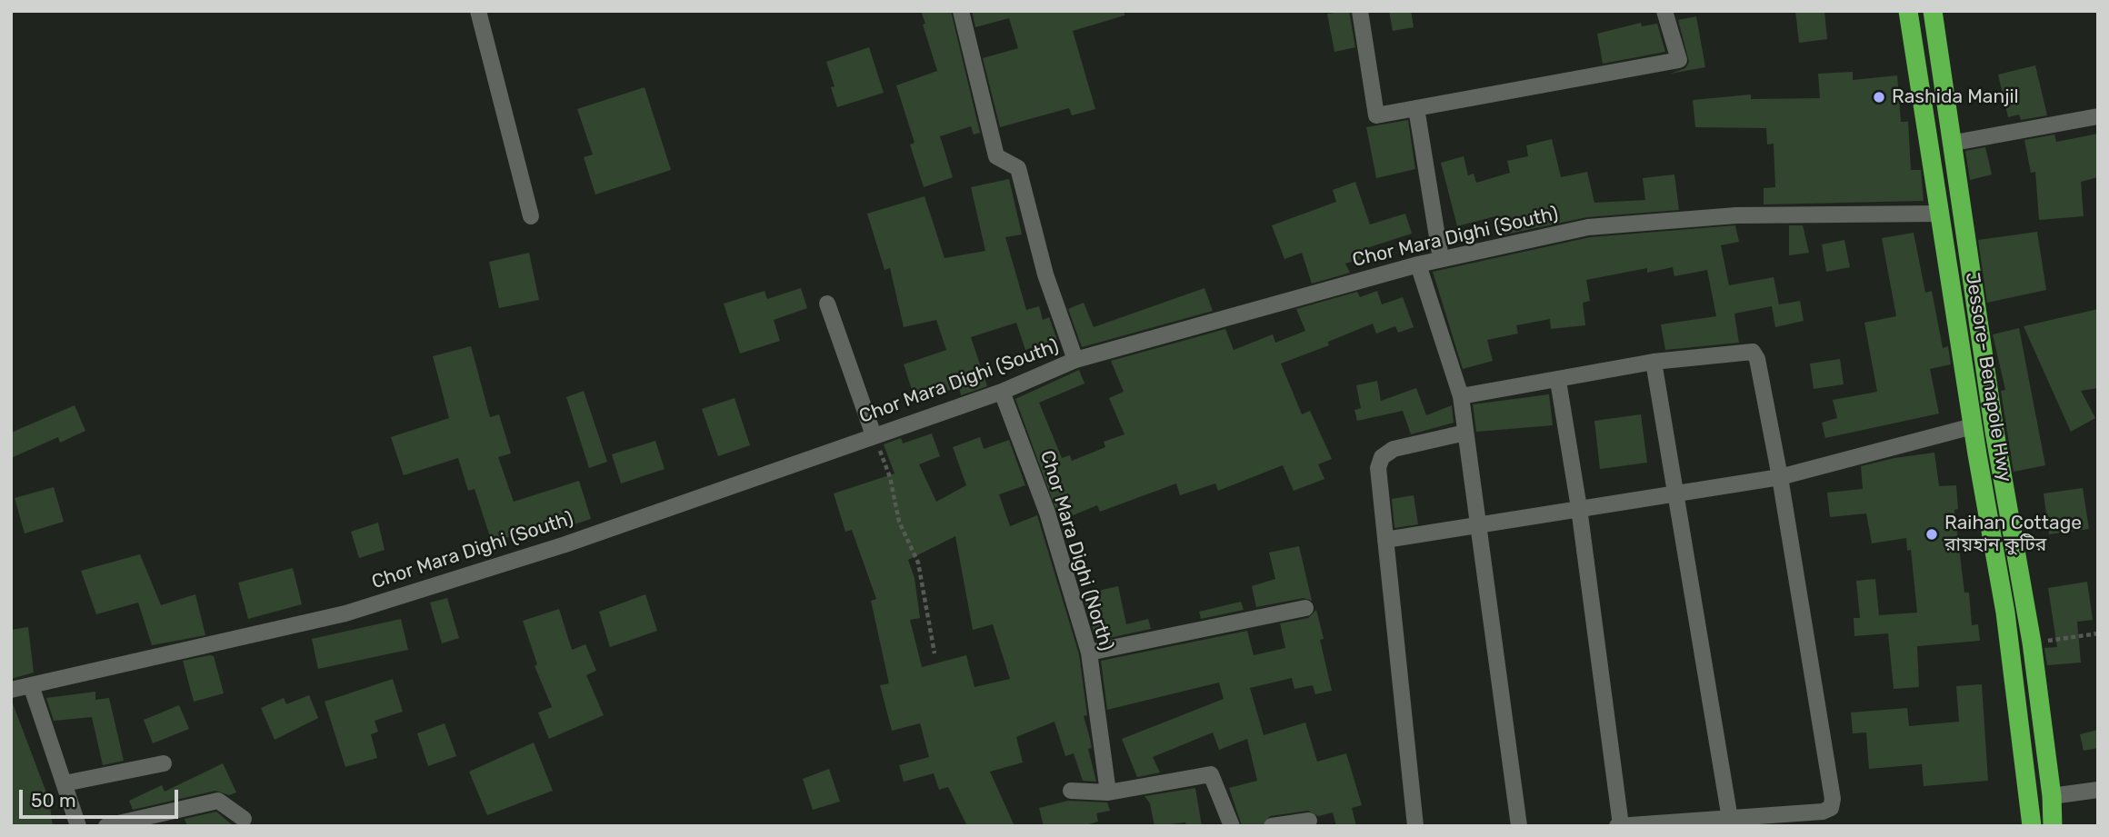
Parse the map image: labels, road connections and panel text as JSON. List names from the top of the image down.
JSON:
{
  "streets": {
    "highway": ["Jessore- Benapole Hwy"],
    "street": ["Chor Mara Dighi (South)", "Chor Mara Dighi (North)"]
  },
  "crossings": [
    ["Chor Mara Dighi (South)", "Jessore- Benapole Hwy"],
    ["Chor Mara Dighi (South)", "Chor Mara Dighi (North)"]
  ],
  "places": ["Rashida Manjil", "Raihan Cottage রায়হান কুটির"],
  "scale_bar": "50 m"
}
